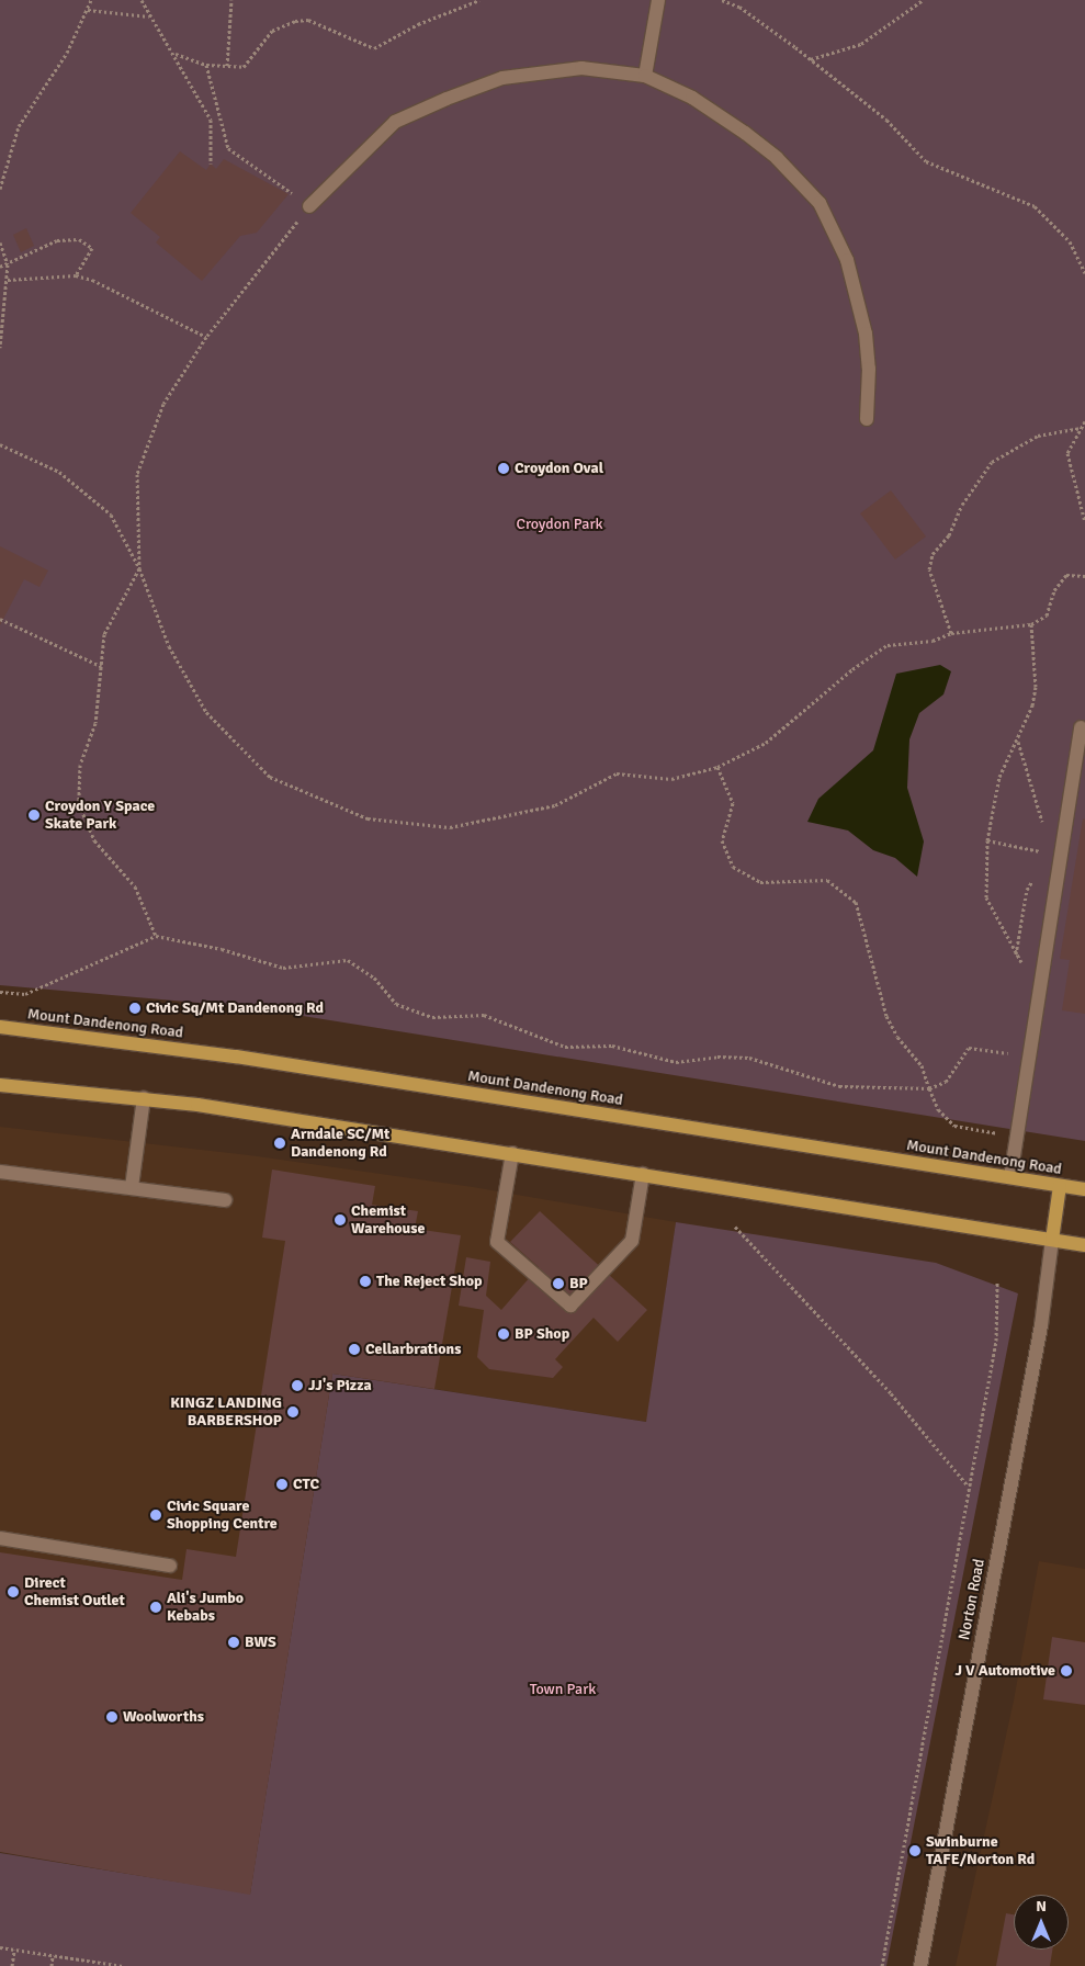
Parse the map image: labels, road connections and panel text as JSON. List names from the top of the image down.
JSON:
{
  "streets": {
    "main road": ["Mount Dandenong Road"],
    "street": ["Norton Road"]
  },
  "parks": ["Croydon Park", "Town Park"],
  "places": [
    "Croydon Oval",
    "Croydon Y Space Skate Park",
    "Civic Sq/Mt Dandenong Rd",
    "Arndale SC/Mt Dandenong Rd",
    "Chemist Warehouse",
    "The Reject Shop",
    "BP",
    "BP Shop",
    "Cellarbrations",
    "JJ's Pizza",
    "KINGZ LANDING BARBERSHOP",
    "CTC",
    "Civic Square Shopping Centre",
    "Direct Chemist Outlet",
    "Ali's Jumbo Kebabs",
    "BWS",
    "J V Automotive",
    "Woolworths",
    "Swinburne TAFE/Norton Rd"
  ],
  "north": "top"
}
